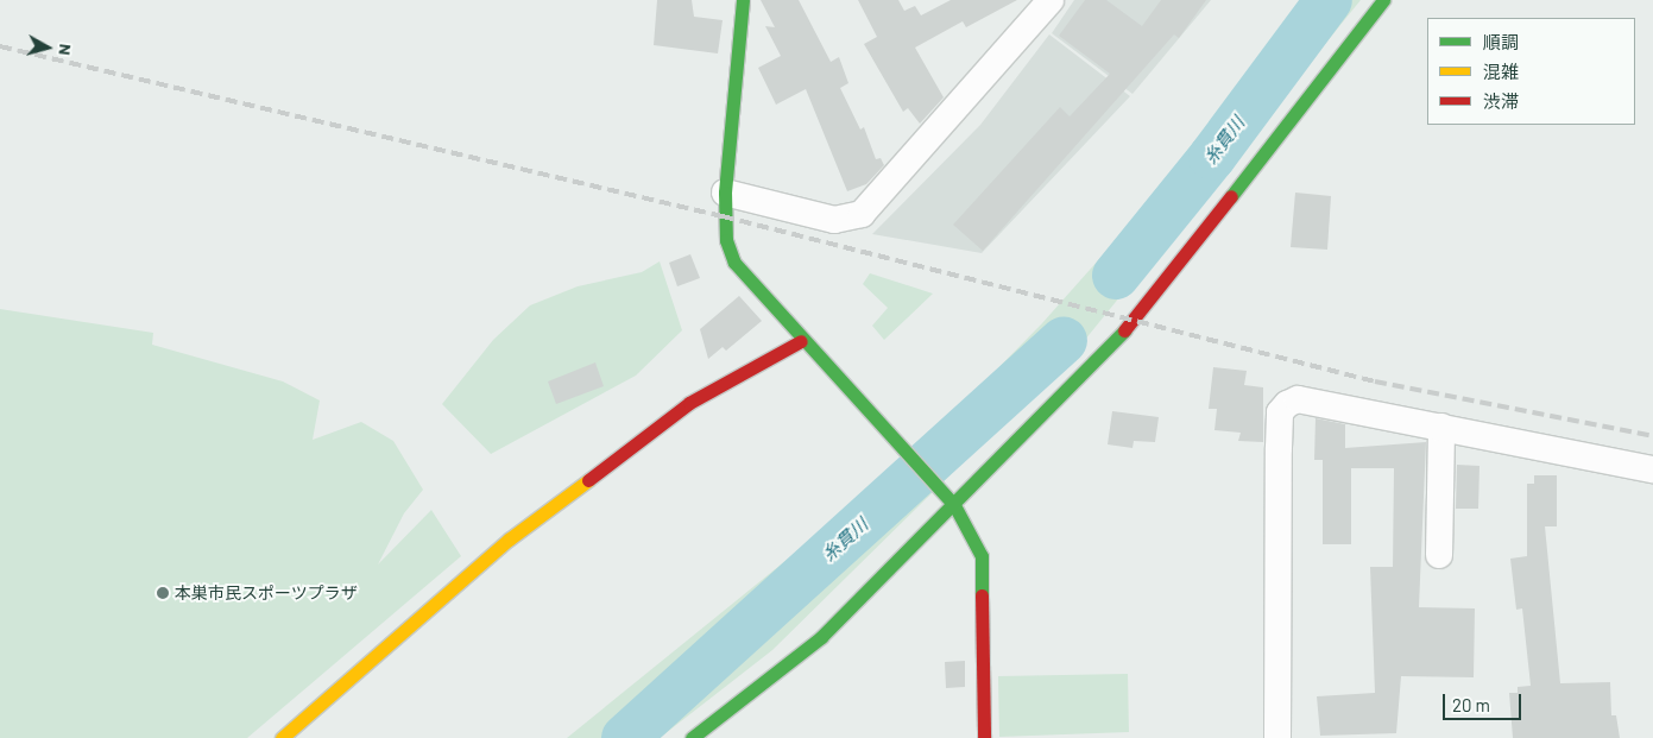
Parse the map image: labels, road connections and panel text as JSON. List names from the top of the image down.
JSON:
{
  "water": ["糸貫川"],
  "places": ["本巣市民スポーツプラザ"],
  "legend": ["順調", "混雑", "渋滞"],
  "scale_bar": "20 m",
  "north": "right"
}
